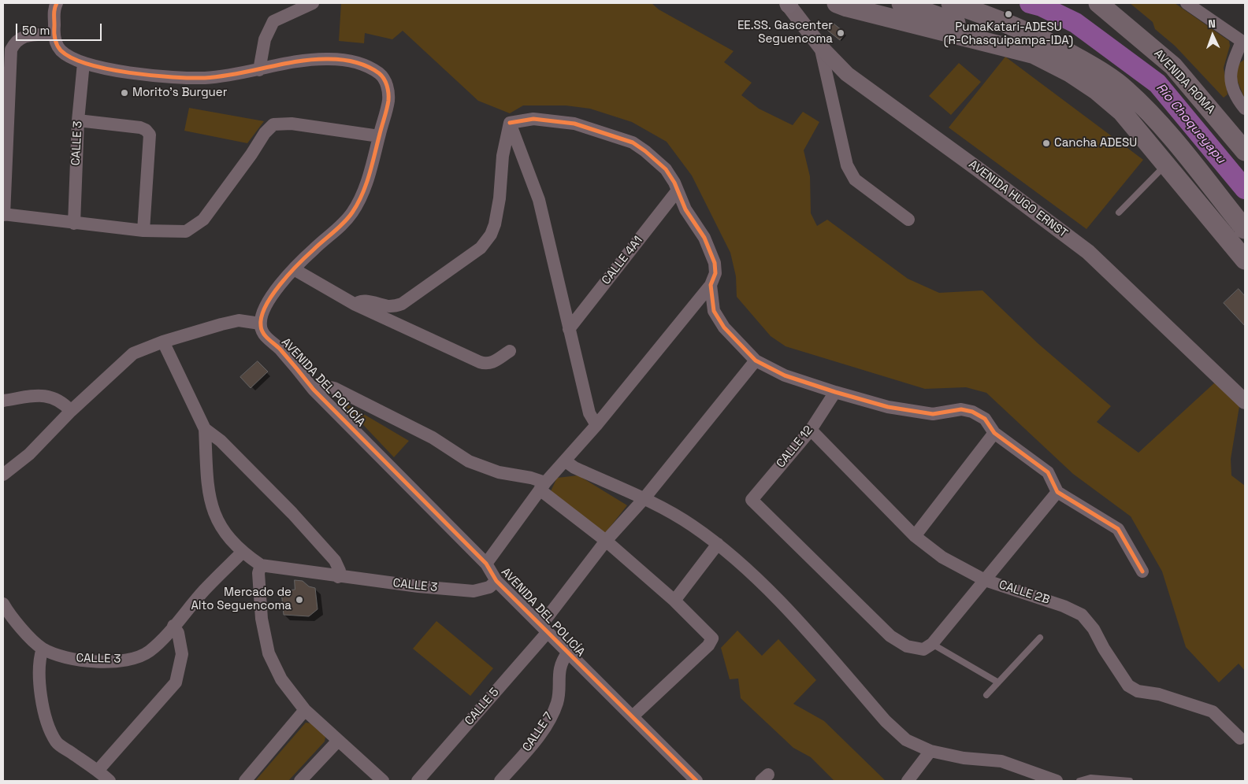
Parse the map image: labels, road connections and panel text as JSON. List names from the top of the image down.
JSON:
{
  "streets": {
    "main road": ["AVENIDA ROMA"],
    "street": [
      "CALLE 3",
      "AVENIDA HUGO ERNST",
      "CALLE 4A1",
      "AVENIDA DEL POLICÍA",
      "CALLE 12",
      "CALLE 2B",
      "CALLE 5",
      "CALLE 7"
    ]
  },
  "crossings": [
    ["CALLE 3", "AVENIDA DEL POLICÍA"],
    ["AVENIDA DEL POLICÍA", "CALLE 5"],
    ["AVENIDA DEL POLICÍA", "CALLE 7"],
    ["CALLE 12", "CALLE 2B"]
  ],
  "water": ["Río Choqueyapu"],
  "places": [
    "PumaKatari-ADESU (R-Chasquipampa-IDA)",
    "EE.SS. Gascenter Seguencoma",
    "Morito's Burguer",
    "Cancha ADESU",
    "Mercado de Alto Seguencoma"
  ],
  "scale_bar": "50 m",
  "north": "top"
}
